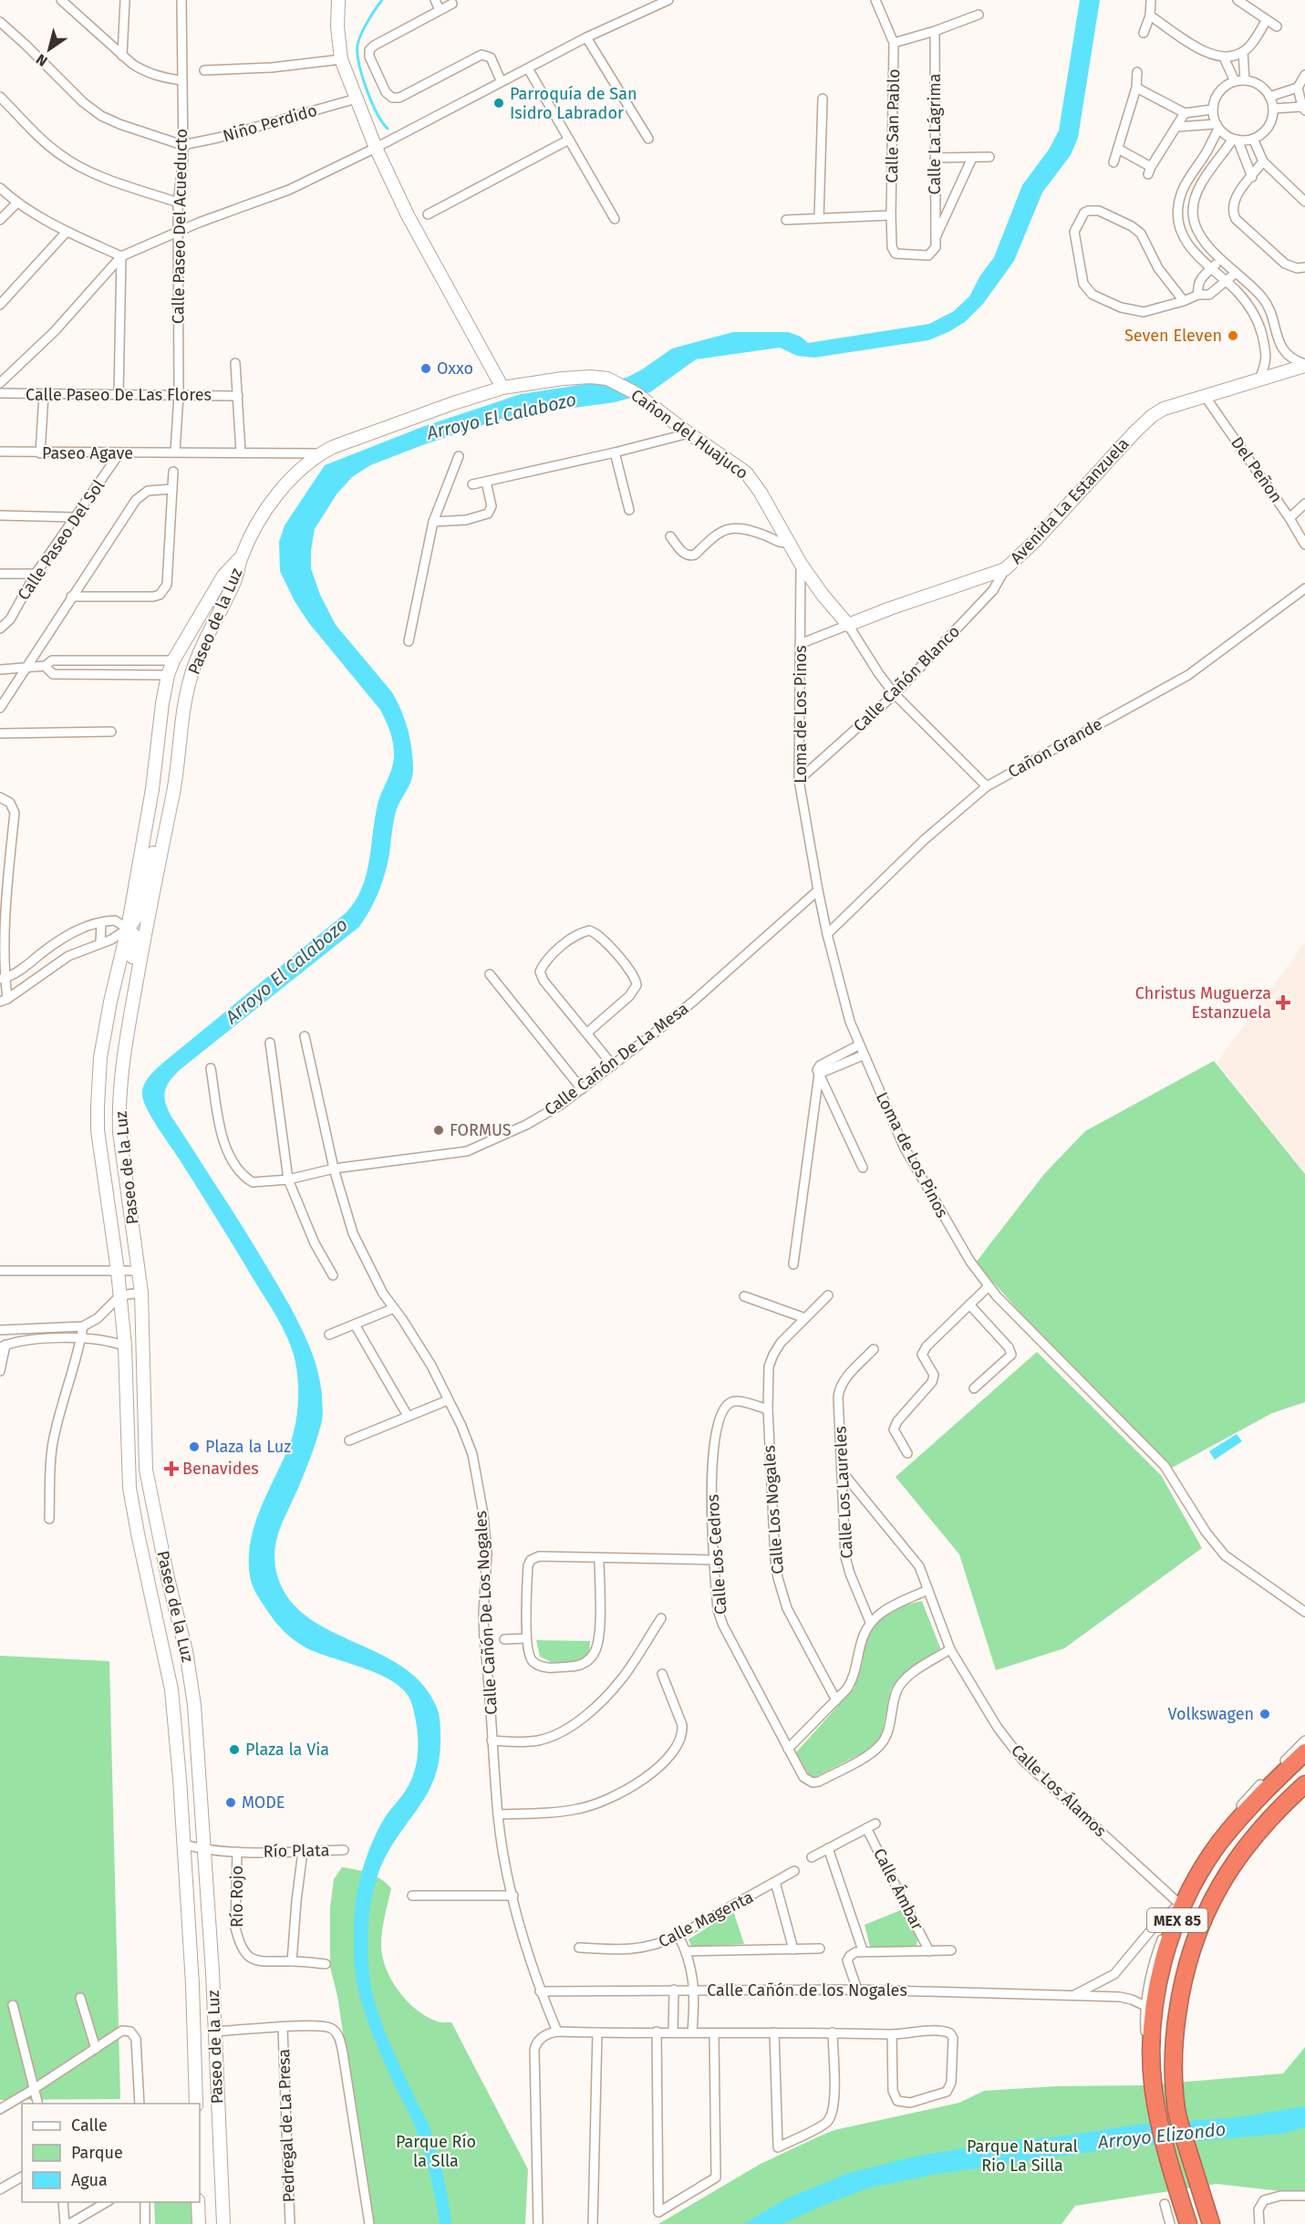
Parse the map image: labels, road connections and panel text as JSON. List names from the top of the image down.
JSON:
{
  "streets": {
    "highway": ["MEX 85"],
    "street": [
      "Niño Perdido",
      "Calle San Pablo",
      "Calle La Lágrima",
      "Calle Paseo Del Acueducto",
      "Calle Paseo De Las Flores",
      "Cañon del Huajuco",
      "Paseo Agave",
      "Del Peñon",
      "Avenida La Estanzuela",
      "Calle Paseo Del Sol",
      "Paseo de la Luz",
      "Calle Cañón Blanco",
      "Loma de Los Pinos",
      "Cañon Grande",
      "Calle Cañón De La Mesa",
      "Calle Los Laureles",
      "Calle Los Nogales",
      "Calle Los Cedros",
      "Calle Cañón De Los Nogales",
      "Calle Los Álamos",
      "Río Plata",
      "Calle Ámbar",
      "Río Rojo",
      "Calle Magenta",
      "Calle Cañón de los Nogales",
      "Pedregal de La Presa"
    ]
  },
  "crossings": [
    ["Niño Perdido", "Calle Paseo Del Acueducto"],
    ["Calle San Pablo", "Calle La Lágrima"],
    ["Calle Paseo Del Acueducto", "Calle Paseo De Las Flores"],
    ["Calle Paseo Del Acueducto", "Paseo Agave"],
    ["Cañon del Huajuco", "Avenida La Estanzuela"],
    ["Cañon del Huajuco", "Paseo de la Luz"],
    ["Cañon del Huajuco", "Loma de Los Pinos"],
    ["Paseo Agave", "Calle Paseo Del Sol"],
    ["Del Peñon", "Avenida La Estanzuela"],
    ["Avenida La Estanzuela", "Calle Cañón Blanco"],
    ["Avenida La Estanzuela", "Loma de Los Pinos"],
    ["Paseo de la Luz", "Río Plata"],
    ["Calle Cañón Blanco", "Loma de Los Pinos"],
    ["Loma de Los Pinos", "Cañon Grande"],
    ["Loma de Los Pinos", "Calle Cañón De La Mesa"],
    ["Calle Cañón De La Mesa", "Calle Cañón De Los Nogales"],
    ["Calle Los Laureles", "Calle Los Álamos"],
    ["Calle Los Nogales", "Calle Los Cedros"],
    ["Calle Los Cedros", "Calle Los Álamos"],
    ["Calle Cañón De Los Nogales", "Calle Cañón de los Nogales"],
    ["Calle Los Álamos", "Calle Cañón de los Nogales"],
    ["Río Plata", "Río Rojo"]
  ],
  "water": ["Arroyo El Calabozo", "Arroyo Elizondo"],
  "parks": ["Parque Río la Slla", "Parque Natural Rio La Silla"],
  "places": {
    "other": [
      "Parroquía de San Isidro Labrador",
      "Seven Eleven",
      "Oxxo",
      "FORMUS",
      "Plaza la Luz",
      "Volkswagen",
      "Plaza la Via",
      "MODE"
    ],
    "health": ["Christus Muguerza Estanzuela", "Benavides"]
  },
  "legend": ["Calle", "Parque", "Agua"],
  "north": "bottom left"
}
